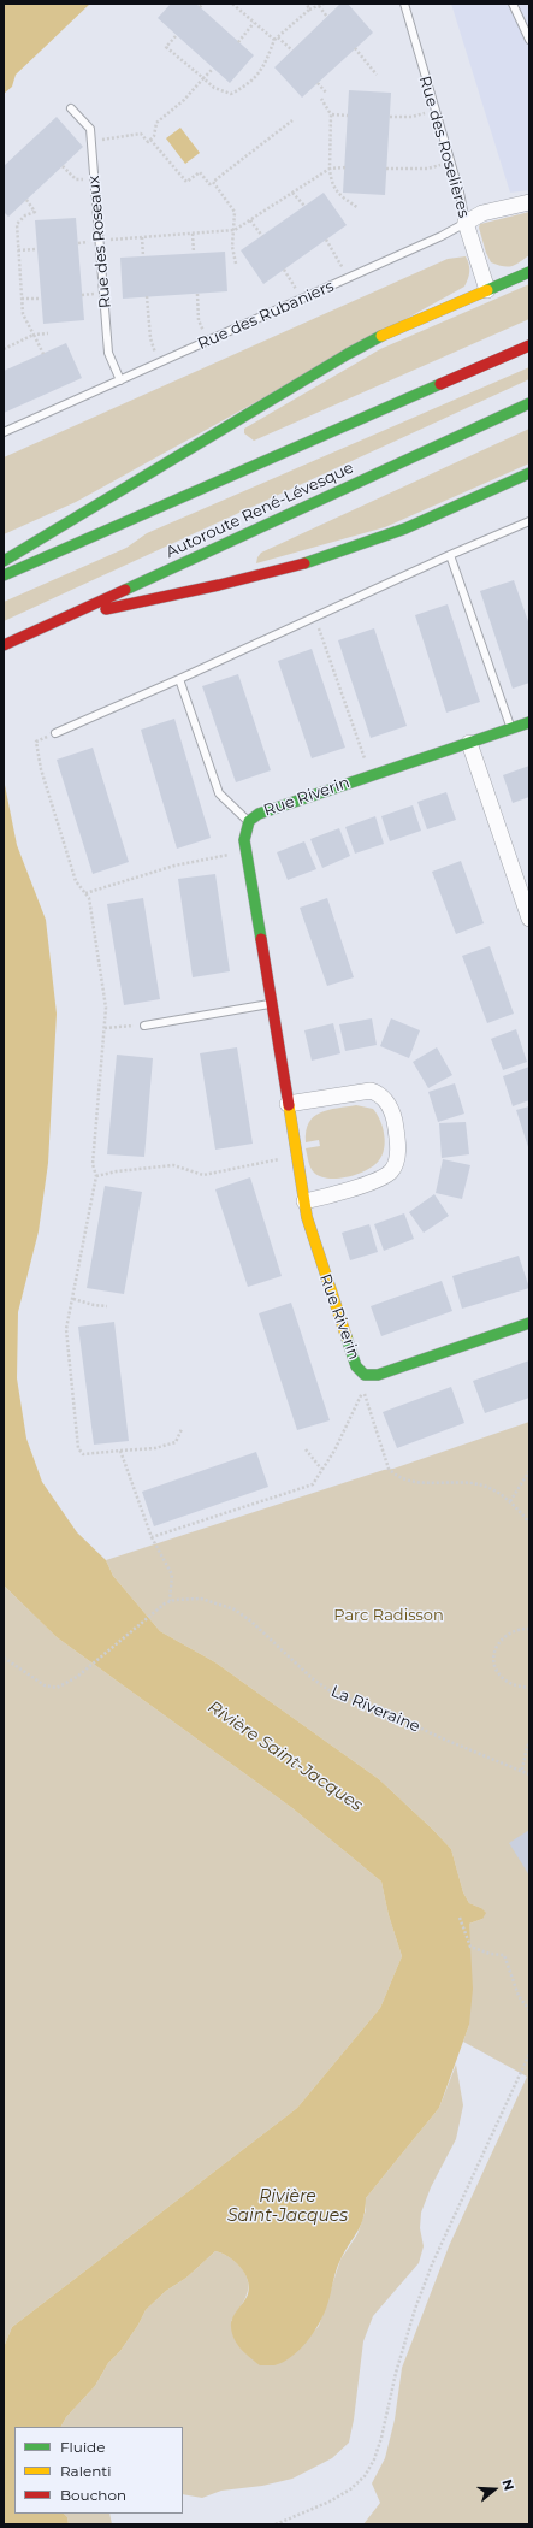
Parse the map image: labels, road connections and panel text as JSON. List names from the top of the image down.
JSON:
{
  "streets": {
    "main road": ["Autoroute René-Lévesque", "Rue Riverin"],
    "street": ["Rue des Roselières", "Rue des Rubaniers"],
    "lane": ["Rue des Roseaux"],
    "path": ["La Riveraine"]
  },
  "crossings": [
    ["Rue des Roselières", "Rue des Rubaniers"],
    ["Rue des Roseaux", "Rue des Rubaniers"]
  ],
  "water": ["Rivière Saint-Jacques"],
  "parks": ["Parc Radisson"],
  "legend": ["Fluide", "Ralenti", "Bouchon"],
  "north": "right"
}
